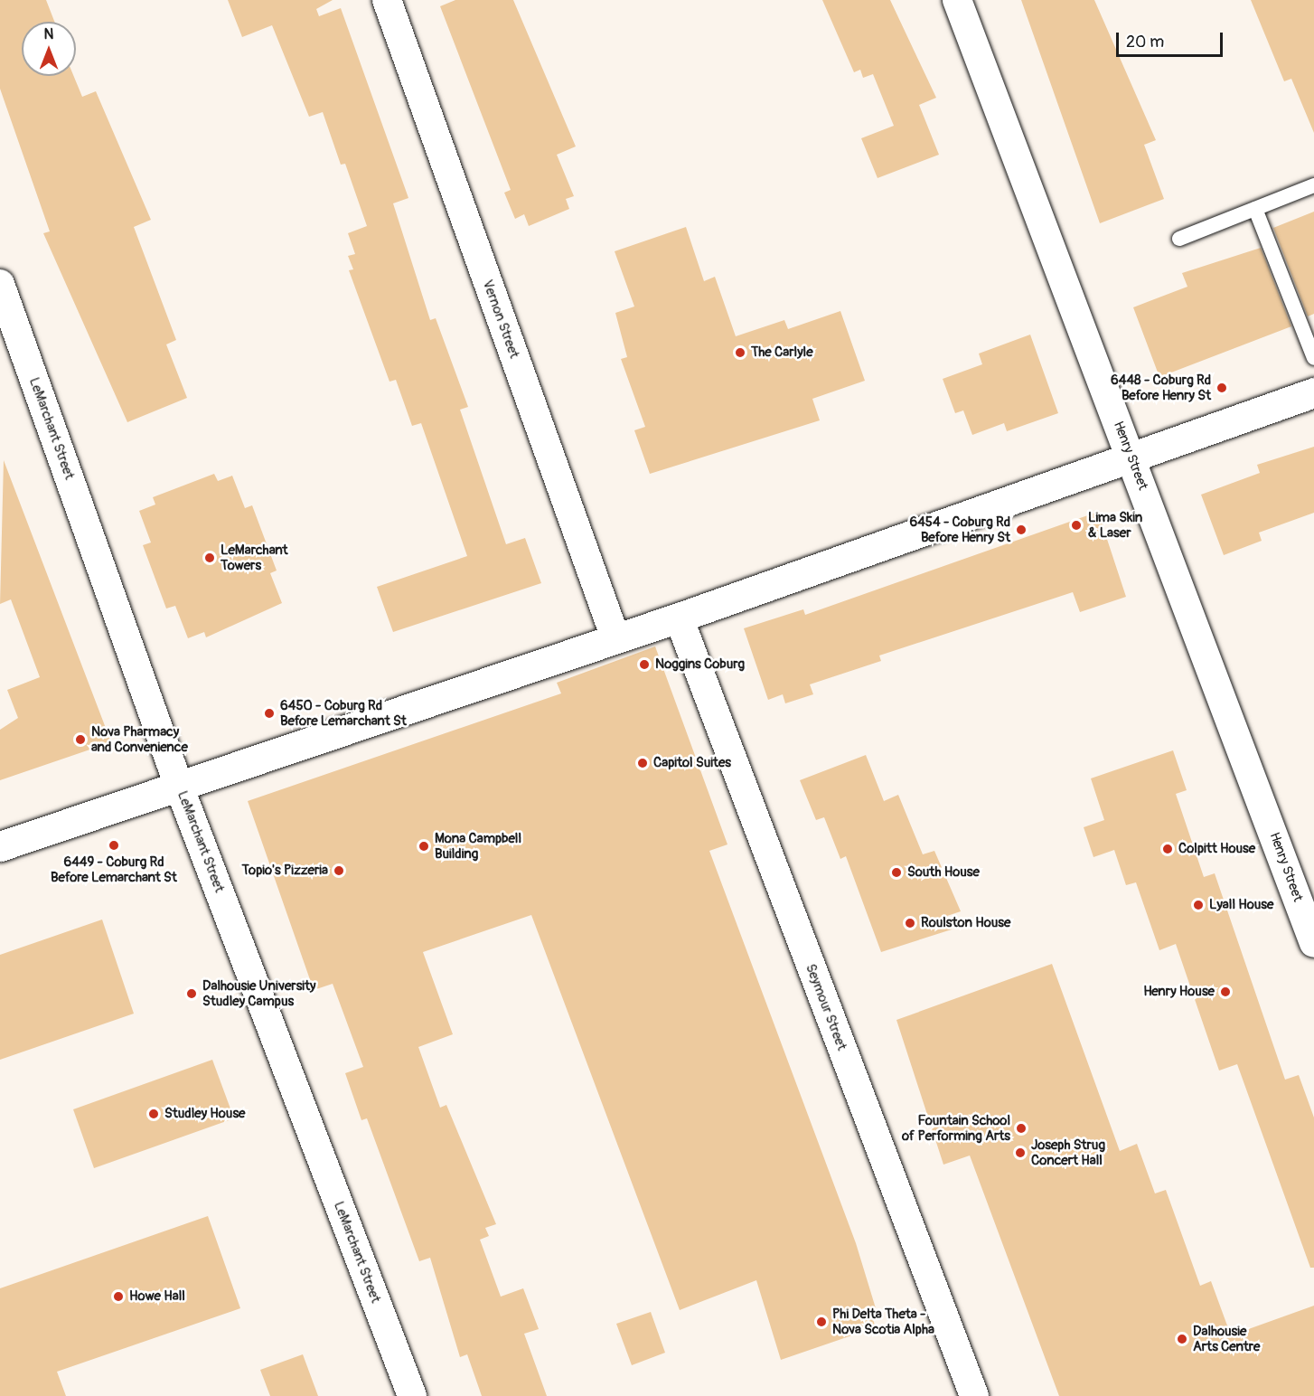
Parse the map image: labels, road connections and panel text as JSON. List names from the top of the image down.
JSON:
{
  "streets": {
    "street": [
      "Vernon Street",
      "LeMarchant Street",
      "Henry Street",
      "Seymour Street"
    ]
  },
  "places": [
    "The Carlyle",
    "6448 - Coburg Rd Before Henry St",
    "Lima Skin & Laser",
    "6454 - Coburg Rd Before Henry St",
    "LeMarchant Towers",
    "Noggins Coburg",
    "6450 - Coburg Rd Before Lemarchant St",
    "Nova Pharmacy and Convenience",
    "Capitol Suites",
    "6449 - Coburg Rd Before Lemarchant St",
    "Mona Campbell Building",
    "Colpitt House",
    "Topio's Pizzeria",
    "South House",
    "Lyall House",
    "Roulston House",
    "Henry House",
    "Dalhousie University Studley Campus",
    "Studley House",
    "Fountain School of Performing Arts",
    "Joseph Strug Concert Hall",
    "Howe Hall",
    "Phi Delta Theta - Nova Scotia Alpha",
    "Dalhousie Arts Centre"
  ],
  "scale_bar": "20 m",
  "north": "top"
}
